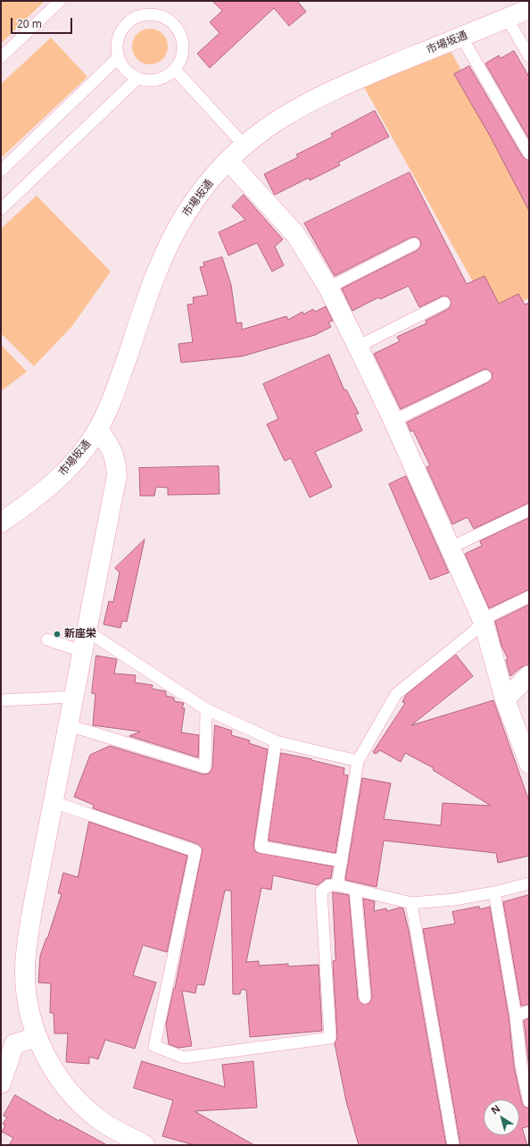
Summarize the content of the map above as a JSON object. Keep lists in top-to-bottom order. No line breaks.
{"streets":{"street":["市場坂通"]},"places":["新座栄"],"scale_bar":"20 m","north":"top left"}
